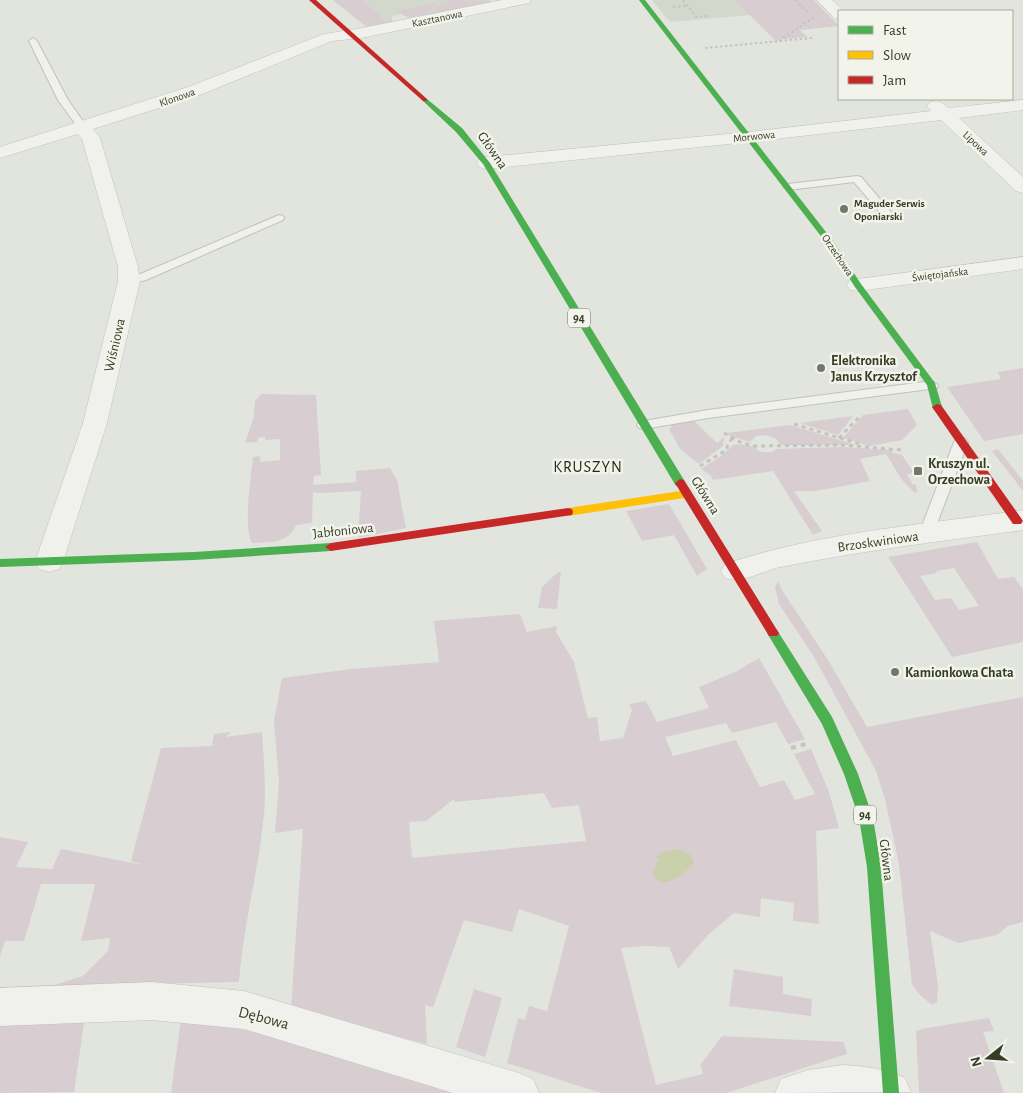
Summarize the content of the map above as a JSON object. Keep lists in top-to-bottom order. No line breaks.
{"streets":{"street":["Kasztanowa","Klonowa","Morwowa","Lipowa","Główna","Orzechowa","Świętojańska","94","Wiśniowa","Jabłoniowa","Brzoskwiniowa","Dębowa"]},"crossings":[["Kasztanowa","Klonowa"],["Kasztanowa","Główna"],["Klonowa","Główna"],["Klonowa","Wiśniowa"],["Morwowa","Lipowa"],["Morwowa","Główna"],["Morwowa","Orzechowa"],["Główna","Jabłoniowa"],["Główna","Brzoskwiniowa"],["Orzechowa","Świętojańska"],["Orzechowa","Brzoskwiniowa"],["Wiśniowa","Jabłoniowa"]],"districts":["KRUSZYN"],"places":{"other":["Maguder Serwis Oponiarski","Elektronika Janus Krzysztof","Kamionkowa Chata"],"transit":["Kruszyn ul. Orzechowa"]},"legend":["Fast","Slow","Jam"],"north":"left"}
